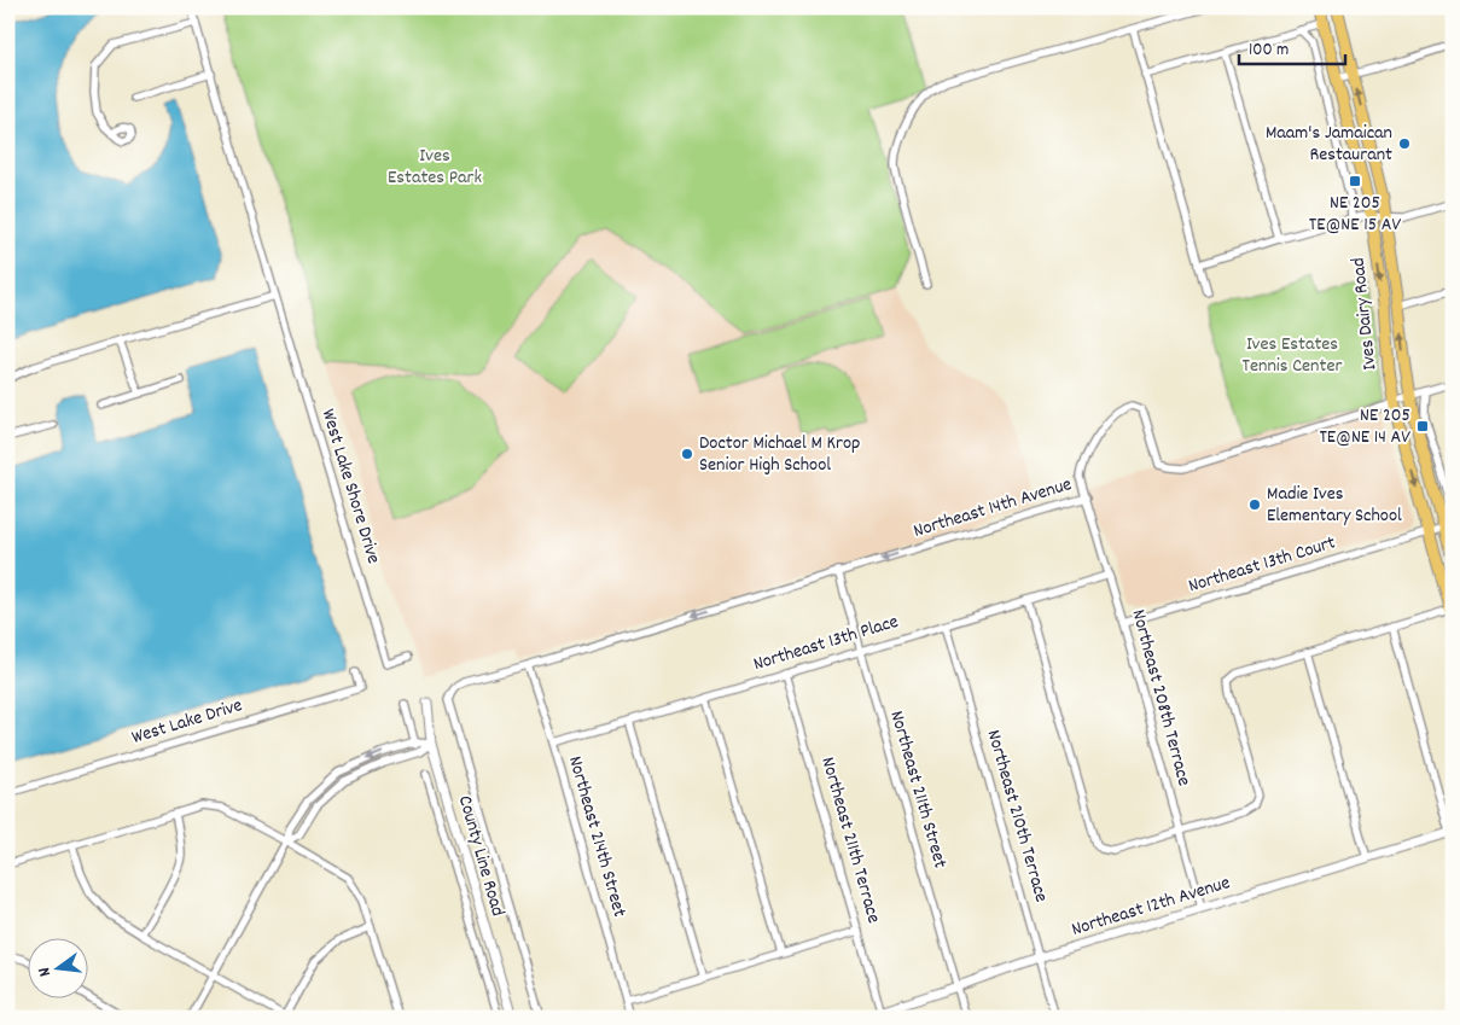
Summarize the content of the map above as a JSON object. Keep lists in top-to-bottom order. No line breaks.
{"streets":{"main road":["Ives Dairy Road"],"street":["West Lake Shore Drive","Northeast 14th Avenue","Northeast 13th Court","Northeast 13th Place","Northeast 208th Terrace","West Lake Drive","Northeast 211th Street","Northeast 210th Terrace","Northeast 214th Street","Northeast 211th Terrace","County Line Road","Northeast 12th Avenue"]},"crossings":[["Ives Dairy Road","Northeast 14th Avenue"],["Ives Dairy Road","Northeast 13th Court"],["Northeast 14th Avenue","Northeast 208th Terrace"],["Northeast 14th Avenue","Northeast 211th Street"],["Northeast 14th Avenue","Northeast 214th Street"],["Northeast 13th Court","Northeast 208th Terrace"],["Northeast 13th Place","Northeast 208th Terrace"],["Northeast 13th Place","Northeast 211th Street"],["Northeast 13th Place","Northeast 210th Terrace"],["Northeast 13th Place","Northeast 214th Street"],["Northeast 13th Place","Northeast 211th Terrace"],["Northeast 208th Terrace","Northeast 12th Avenue"],["Northeast 211th Street","Northeast 12th Avenue"],["Northeast 210th Terrace","Northeast 12th Avenue"],["Northeast 211th Terrace","Northeast 12th Avenue"]],"one_way":["Northeast 14th Avenue"],"parks":["Ives Estates Park","Ives Estates Tennis Center"],"places":{"other":["Maam's Jamaican Restaurant","Doctor Michael M Krop Senior High School","Madie Ives Elementary School"],"transit":["NE 205 TE@NE 15 AV","NE 205 TE@NE 14 AV"]},"scale_bar":"100 m","north":"left"}
